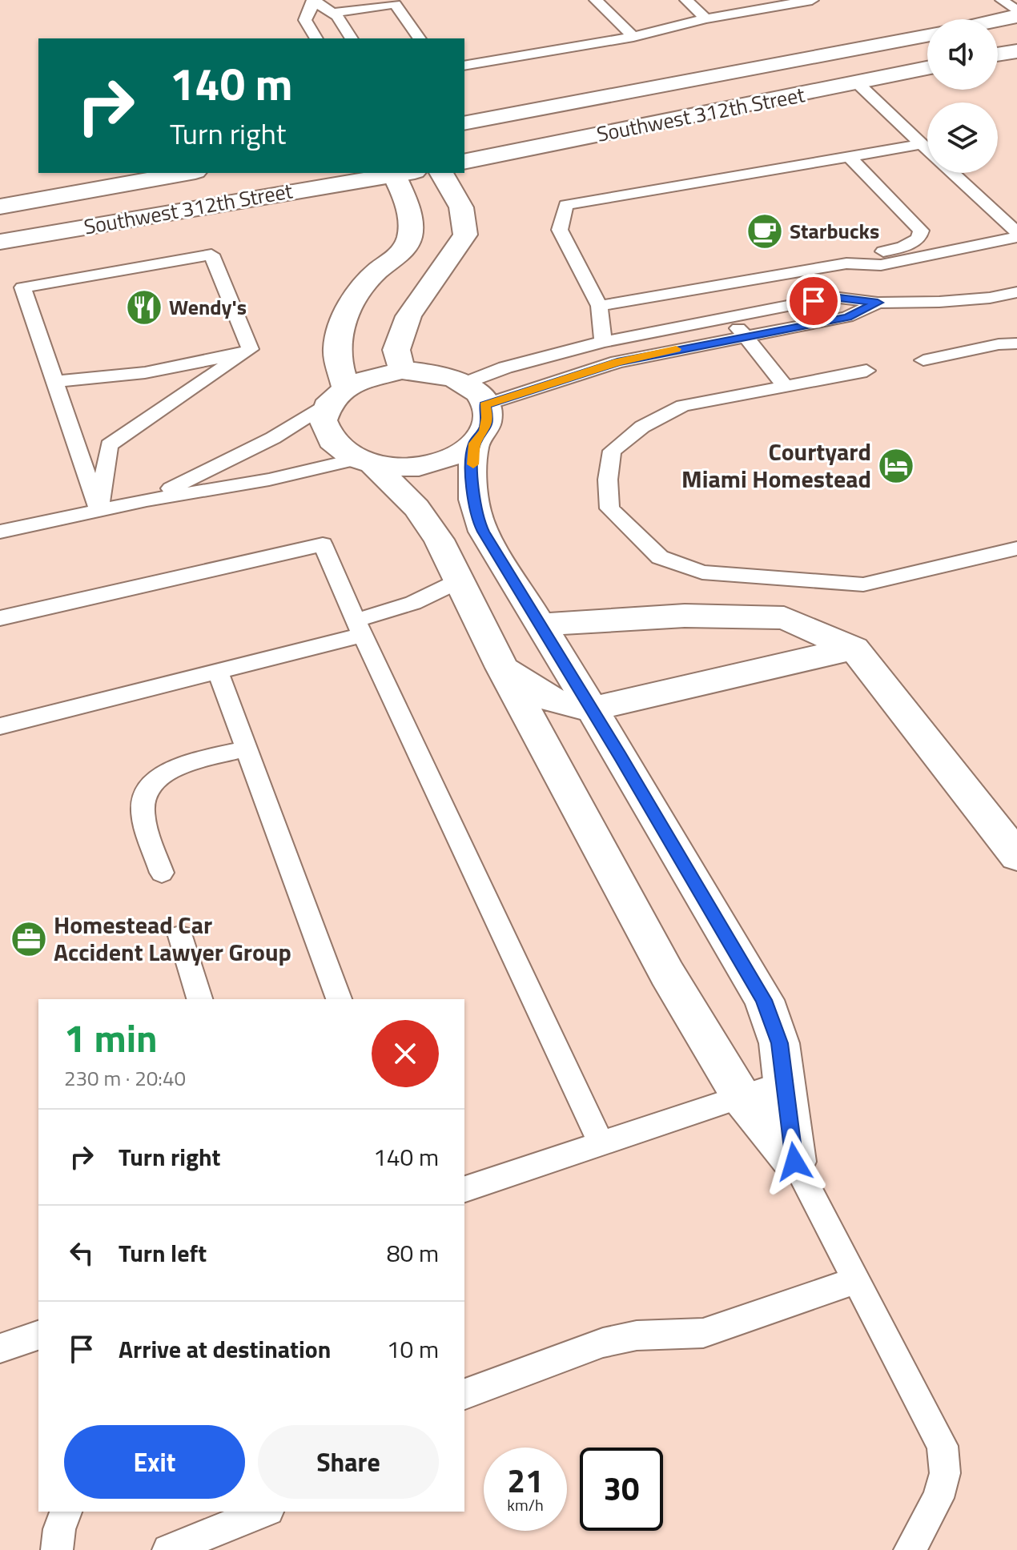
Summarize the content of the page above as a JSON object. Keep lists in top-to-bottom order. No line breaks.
{"streets":{"street":["Southwest 312th Street"]},"places":{"cafe":["Starbucks"],"restaurant":["Wendy's"],"hotel":["Courtyard Miami Homestead"],"office":["Homestead Car Accident Lawyer Group"]},"page":{"turn":["140 m","Turn right"],"heading":["1 min","230 m · 20:40"],"list":[{"name":"Turn right","value":"140 m"},{"name":"Turn left","value":"80 m"},{"name":"Arrive at destination","value":"10 m"}],"buttons":["Exit","Share"],"speed":"21 km/h","limit":"30"}}
